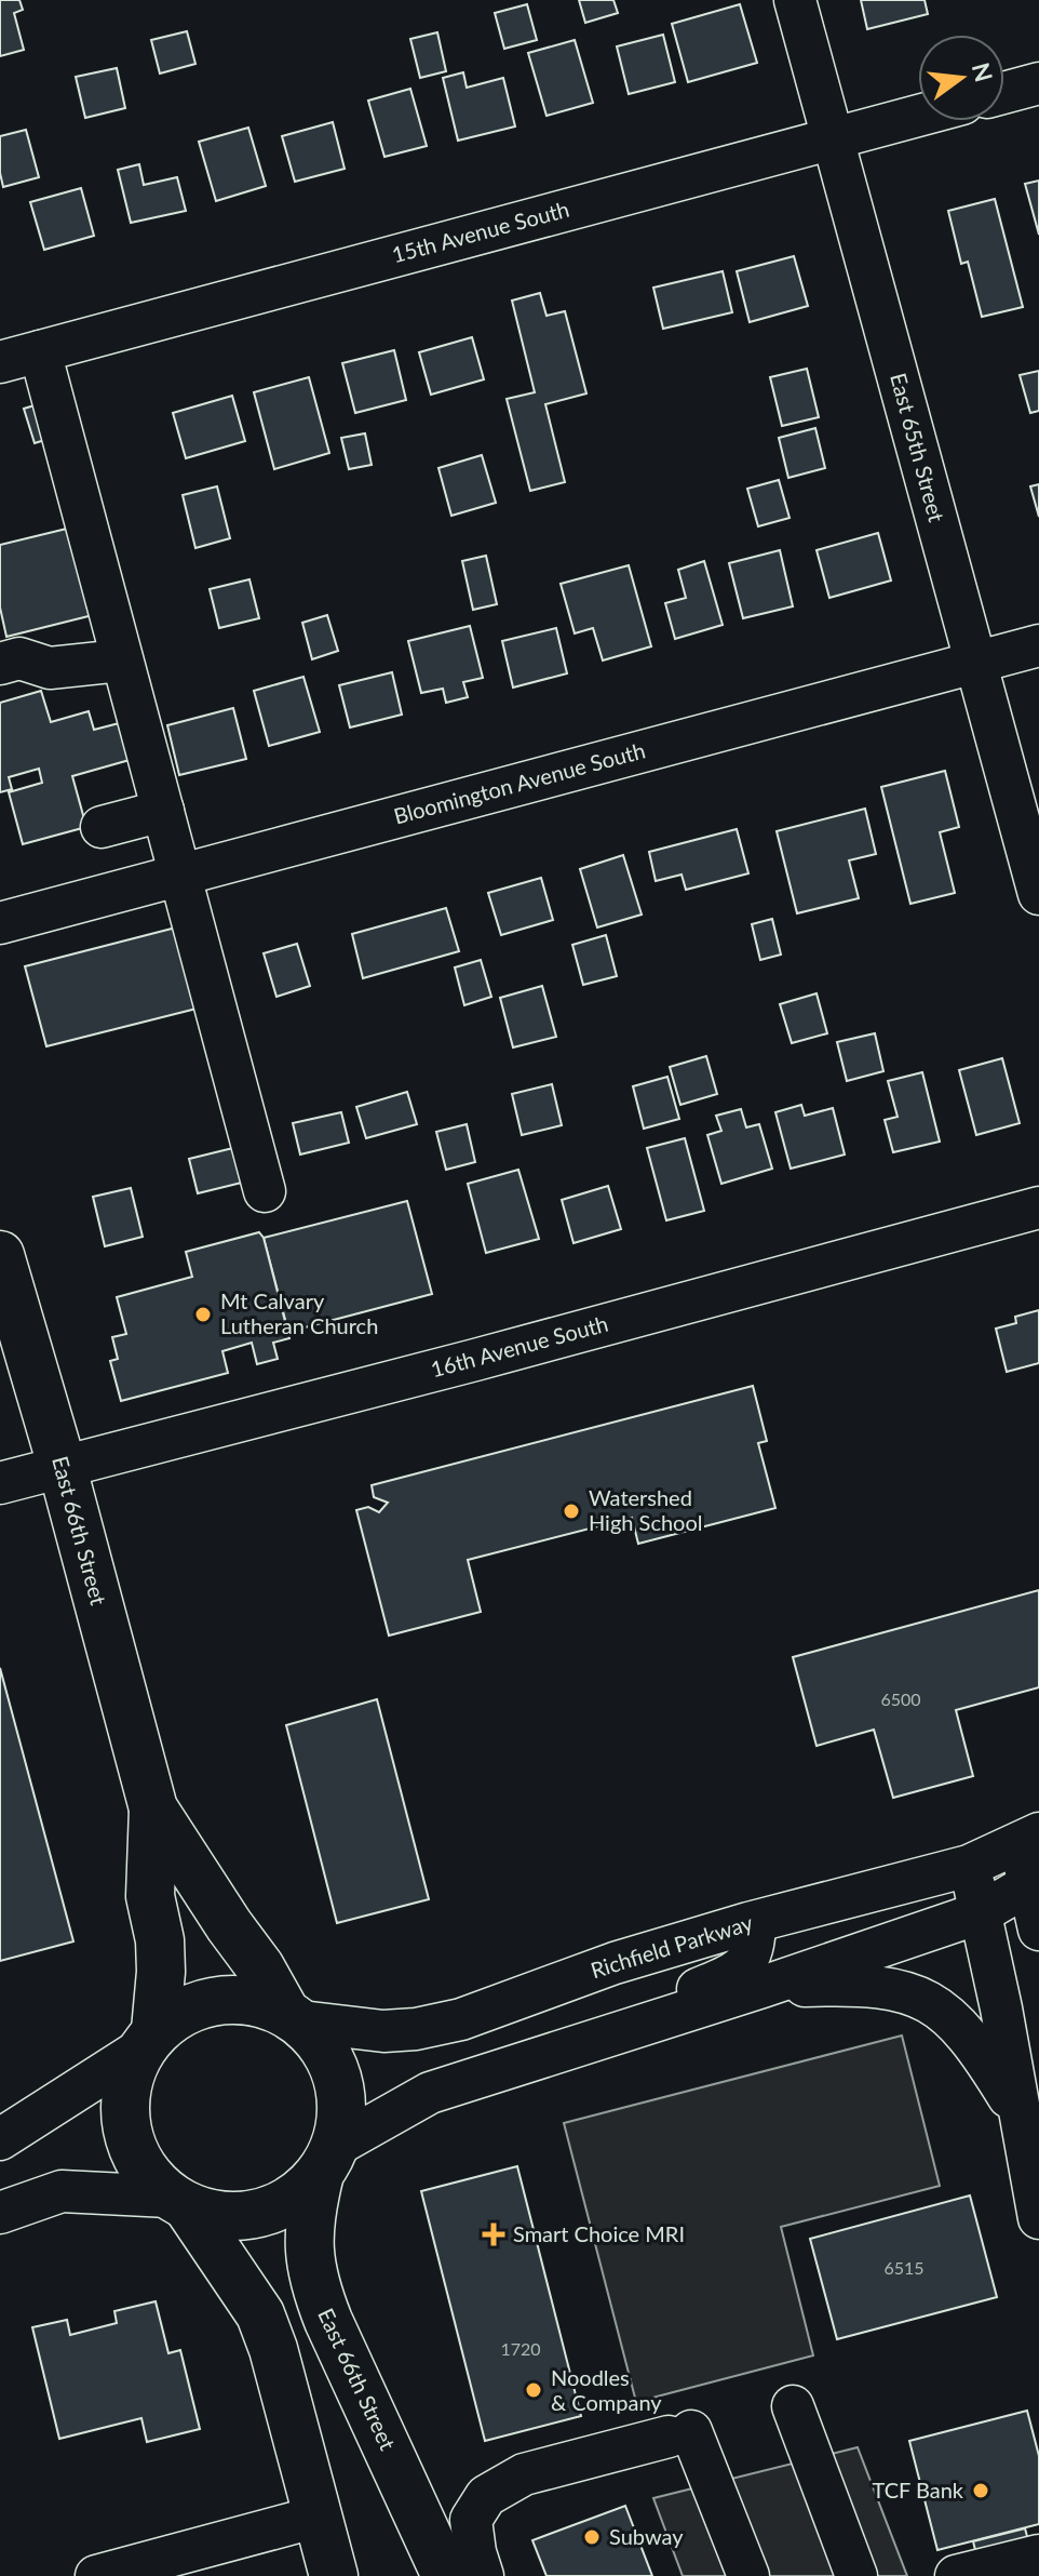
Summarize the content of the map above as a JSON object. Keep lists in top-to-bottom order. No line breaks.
{"streets":{"main road":["East 66th Street"],"street":["15th Avenue South","East 65th Street","Bloomington Avenue South","16th Avenue South","Richfield Parkway"]},"crossings":[["15th Avenue South","East 65th Street"],["East 65th Street","Bloomington Avenue South"],["16th Avenue South","East 66th Street"],["East 66th Street","Richfield Parkway"]],"places":{"other":["Mt Calvary Lutheran Church","Watershed High School","Noodles & Company","TCF Bank","Subway"],"health":["Smart Choice MRI"]},"house_numbers":["6500","6515","1720"],"north":"right"}
